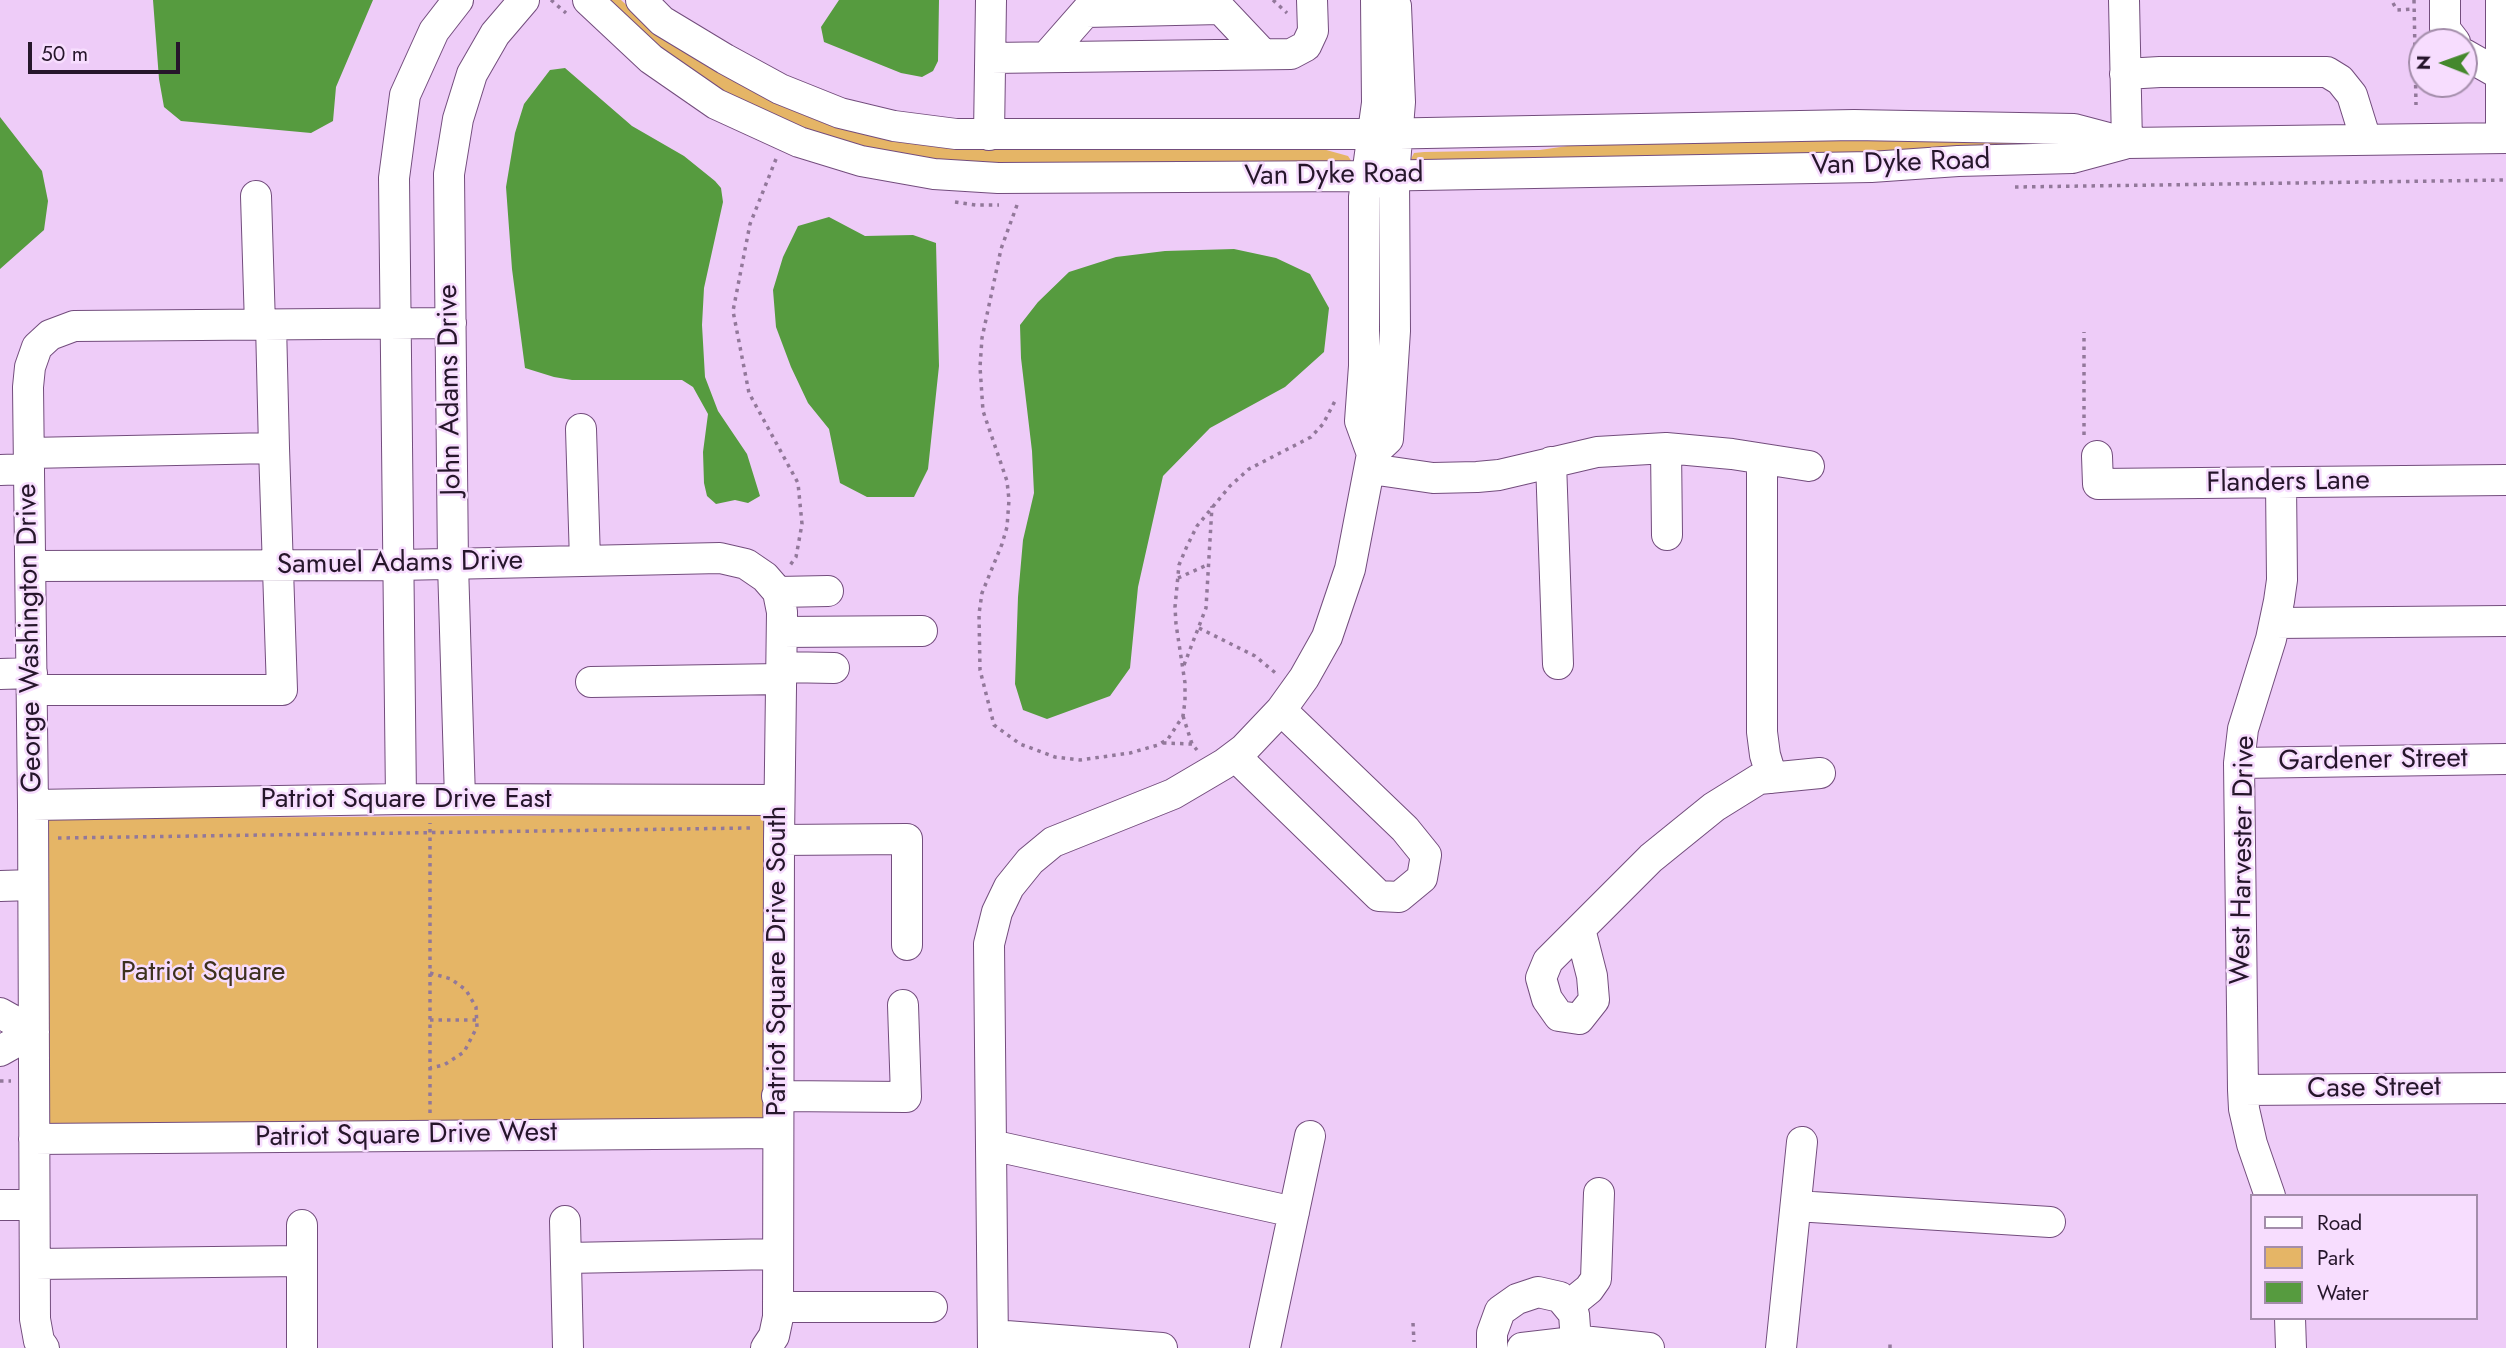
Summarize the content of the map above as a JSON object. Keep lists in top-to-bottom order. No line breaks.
{"streets":{"street":["Van Dyke Road","John Adams Drive","Flanders Lane","Samuel Adams Drive","George Washington Drive","Gardener Street","Patriot Square Drive East","West Harvester Drive","Patriot Square Drive South","Case Street","Patriot Square Drive West"]},"crossings":[["John Adams Drive","Samuel Adams Drive"],["John Adams Drive","George Washington Drive"],["John Adams Drive","Patriot Square Drive East"],["Flanders Lane","West Harvester Drive"],["Samuel Adams Drive","George Washington Drive"],["Samuel Adams Drive","Patriot Square Drive South"],["George Washington Drive","Patriot Square Drive East"],["George Washington Drive","Patriot Square Drive West"],["Gardener Street","West Harvester Drive"],["Patriot Square Drive East","Patriot Square Drive South"],["West Harvester Drive","Case Street"],["Patriot Square Drive South","Patriot Square Drive West"]],"parks":["Patriot Square"],"legend":["Road","Park","Water"],"scale_bar":"50 m","north":"left"}
